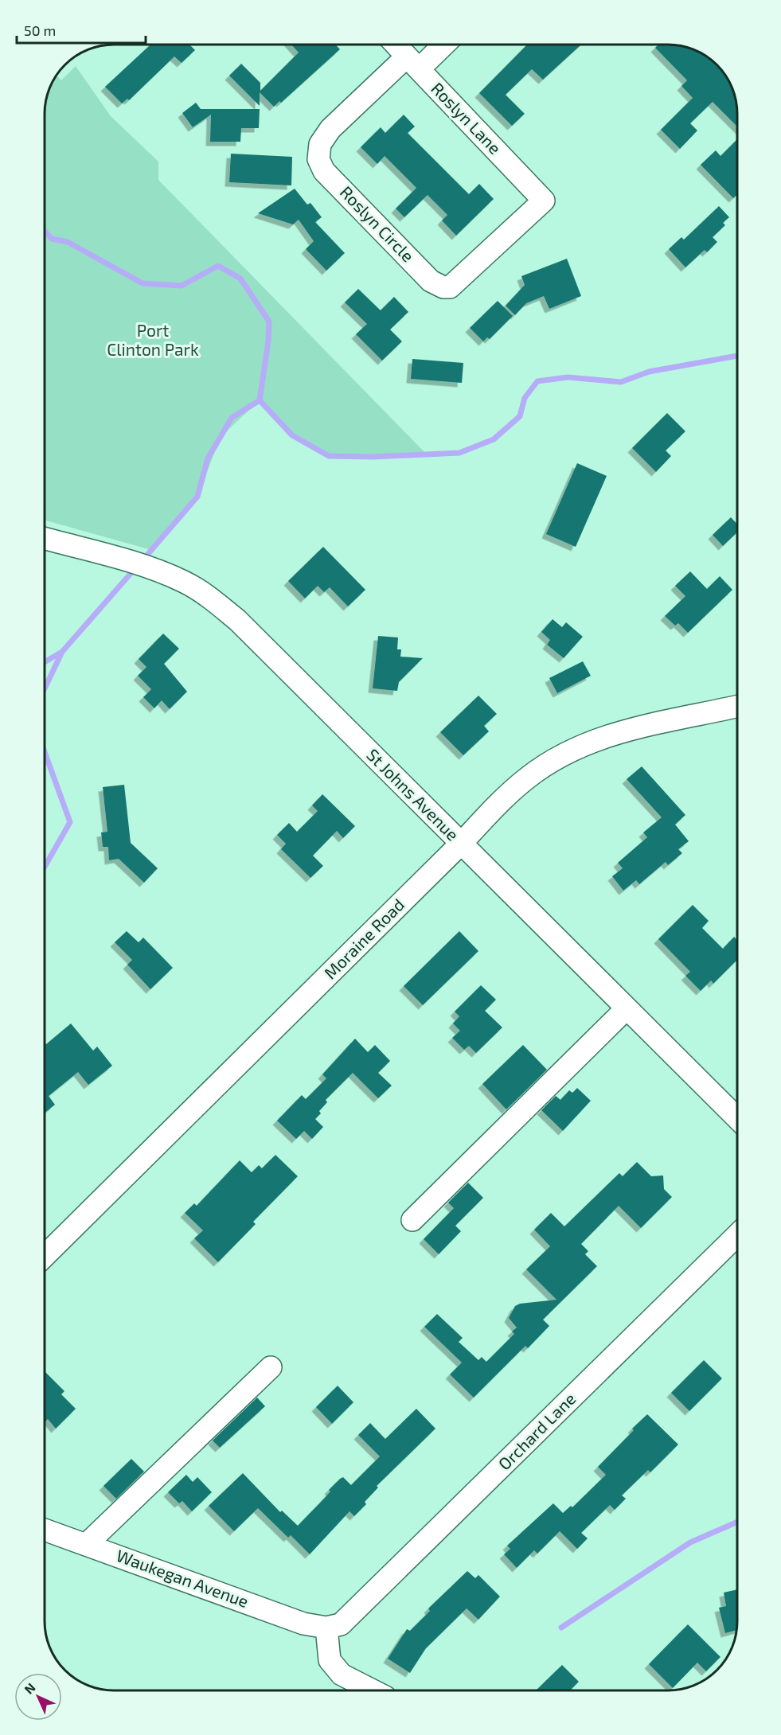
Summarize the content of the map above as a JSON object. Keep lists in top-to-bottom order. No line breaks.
{"streets":{"street":["Roslyn Lane","Roslyn Circle","St Johns Avenue","Moraine Road","Orchard Lane","Waukegan Avenue"]},"crossings":[["Roslyn Lane","Roslyn Circle"],["St Johns Avenue","Moraine Road"],["Orchard Lane","Waukegan Avenue"]],"parks":["Port Clinton Park"],"scale_bar":"50 m","north":"top left"}
